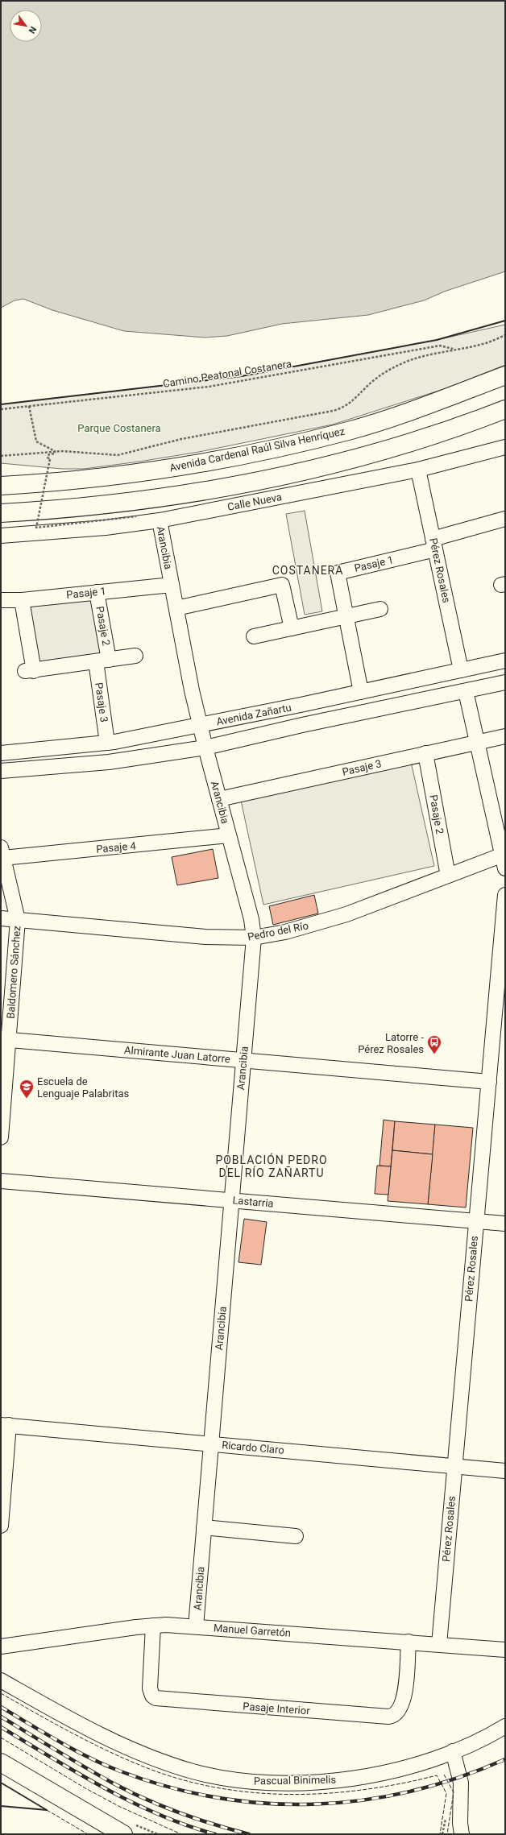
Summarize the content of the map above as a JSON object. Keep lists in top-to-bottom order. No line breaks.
{"streets":{"main road":["Avenida Cardenal Raúl Silva Henríquez"],"street":["Calle Nueva","Arancibia","Pasaje 1","Pérez Rosales","Pasaje 2","Pasaje 3","Avenida Zañartu","Pasaje 4","Pedro del Río","Baldomero Sánchez","Almirante Juan Latorre","Lastarria","Ricardo Claro","Manuel Garretón","Pasaje Interior","Pascual Binimelis"],"path":["Camino Peatonal Costanera"]},"crossings":[["Calle Nueva","Arancibia"],["Calle Nueva","Pérez Rosales"],["Arancibia","Pasaje 1"],["Arancibia","Pasaje 3"],["Arancibia","Avenida Zañartu"],["Arancibia","Pasaje 4"],["Arancibia","Pedro del Río"],["Arancibia","Almirante Juan Latorre"],["Arancibia","Lastarria"],["Arancibia","Ricardo Claro"],["Arancibia","Manuel Garretón"],["Pasaje 1","Pérez Rosales"],["Pasaje 1","Pasaje 2"],["Pérez Rosales","Avenida Zañartu"],["Pérez Rosales","Almirante Juan Latorre"],["Pérez Rosales","Lastarria"],["Pérez Rosales","Ricardo Claro"],["Pérez Rosales","Manuel Garretón"],["Pasaje 2","Pasaje 3"],["Pasaje 2","Pedro del Río"],["Pasaje 3","Avenida Zañartu"],["Pasaje 4","Baldomero Sánchez"],["Pedro del Río","Baldomero Sánchez"],["Baldomero Sánchez","Almirante Juan Latorre"],["Manuel Garretón","Pasaje Interior"]],"districts":["COSTANERA","POBLACIÓN PEDRO DEL RÍO ZAÑARTU"],"parks":["Parque Costanera"],"places":{"bus stop":["Latorre - Pérez Rosales"],"school or university":["Escuela de Lenguaje Palabritas"]},"north":"bottom right"}
